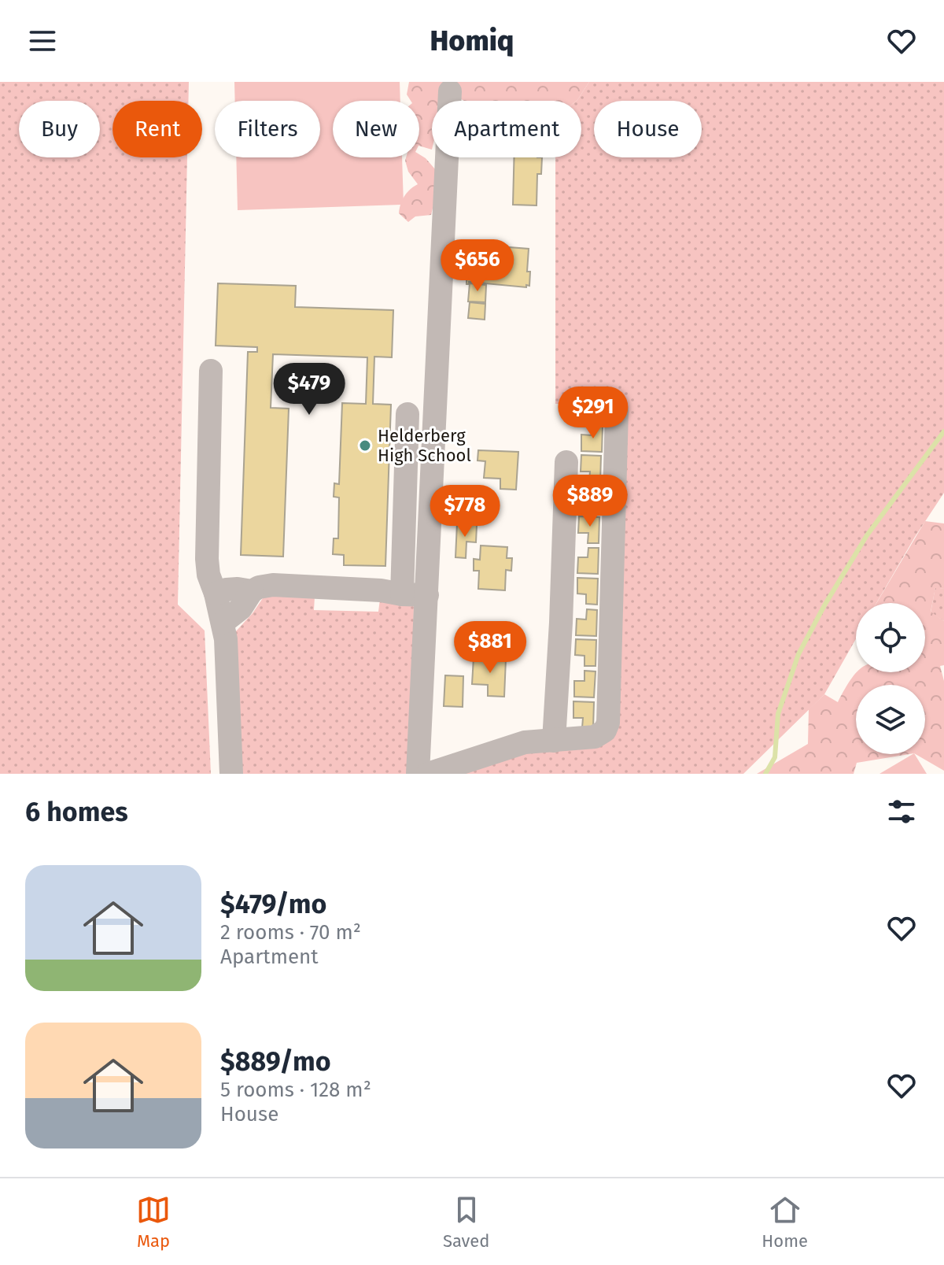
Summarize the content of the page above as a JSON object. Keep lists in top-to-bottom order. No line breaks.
{"places":["Helderberg High School"],"page":{"header":"Homiq","chip":["Buy","Rent","Filters","New","Apartment","House"],"price":["$656","$479","$291","$889","$778","$881"],"heading":"6 homes","list":[{"name":"$479/mo","note":"2 rooms · 70 m² · Apartment"},{"name":"$889/mo","note":"5 rooms · 128 m² · House"}],"tabs":["Map","Saved","Home"]}}
